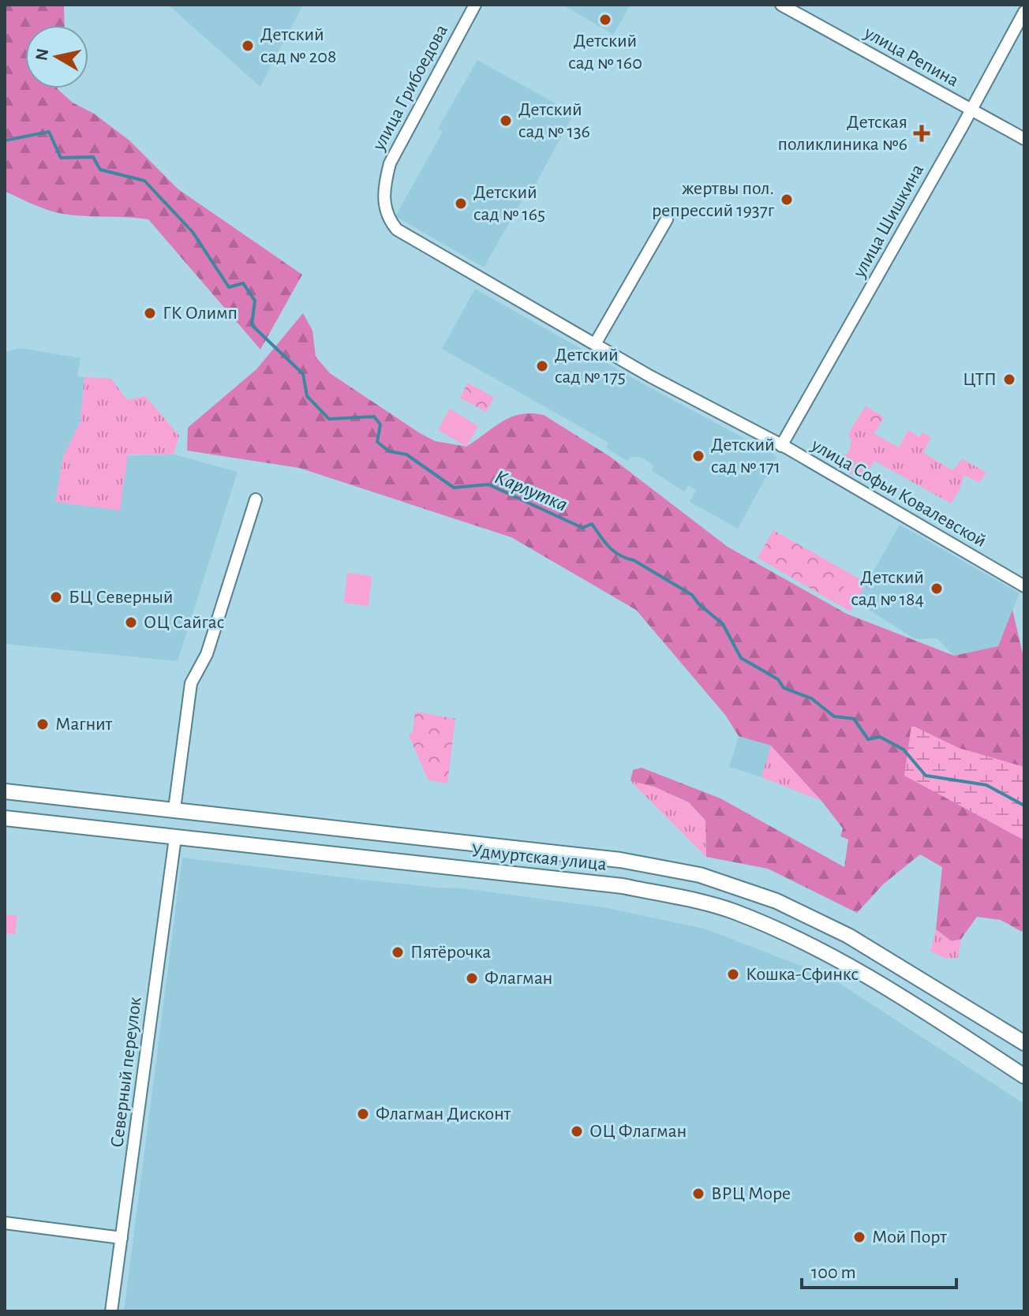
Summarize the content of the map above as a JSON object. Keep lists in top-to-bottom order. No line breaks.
{"streets":{"main road":["Удмуртская улица"],"street":["улица Репина","улица Грибоедова","улица Шишкина","улица Софьи Ковалевской","Северный переулок"]},"crossings":[["улица Репина","улица Шишкина"],["улица Грибоедова","улица Софьи Ковалевской"],["улица Шишкина","улица Софьи Ковалевской"],["Удмуртская улица","Северный переулок"]],"water":["Карлутка"],"places":{"other":["Детский сад № 160","Детский сад № 208","Детский сад № 136","жертвы пол. репрессий 1937г","Детский сад № 165","ГК Олимп","Детский сад № 175","ЦТП","Детский сад № 171","Детский сад № 184","БЦ Северный","ОЦ Сайгас","Магнит","Пятёрочка","Кошка-Сфинкс","Флагман","Флагман Дисконт","ОЦ Флагман","ВРЦ Море","Мой Порт"],"health":["Детская поликлиника №6"]},"scale_bar":"100 m","north":"left"}
